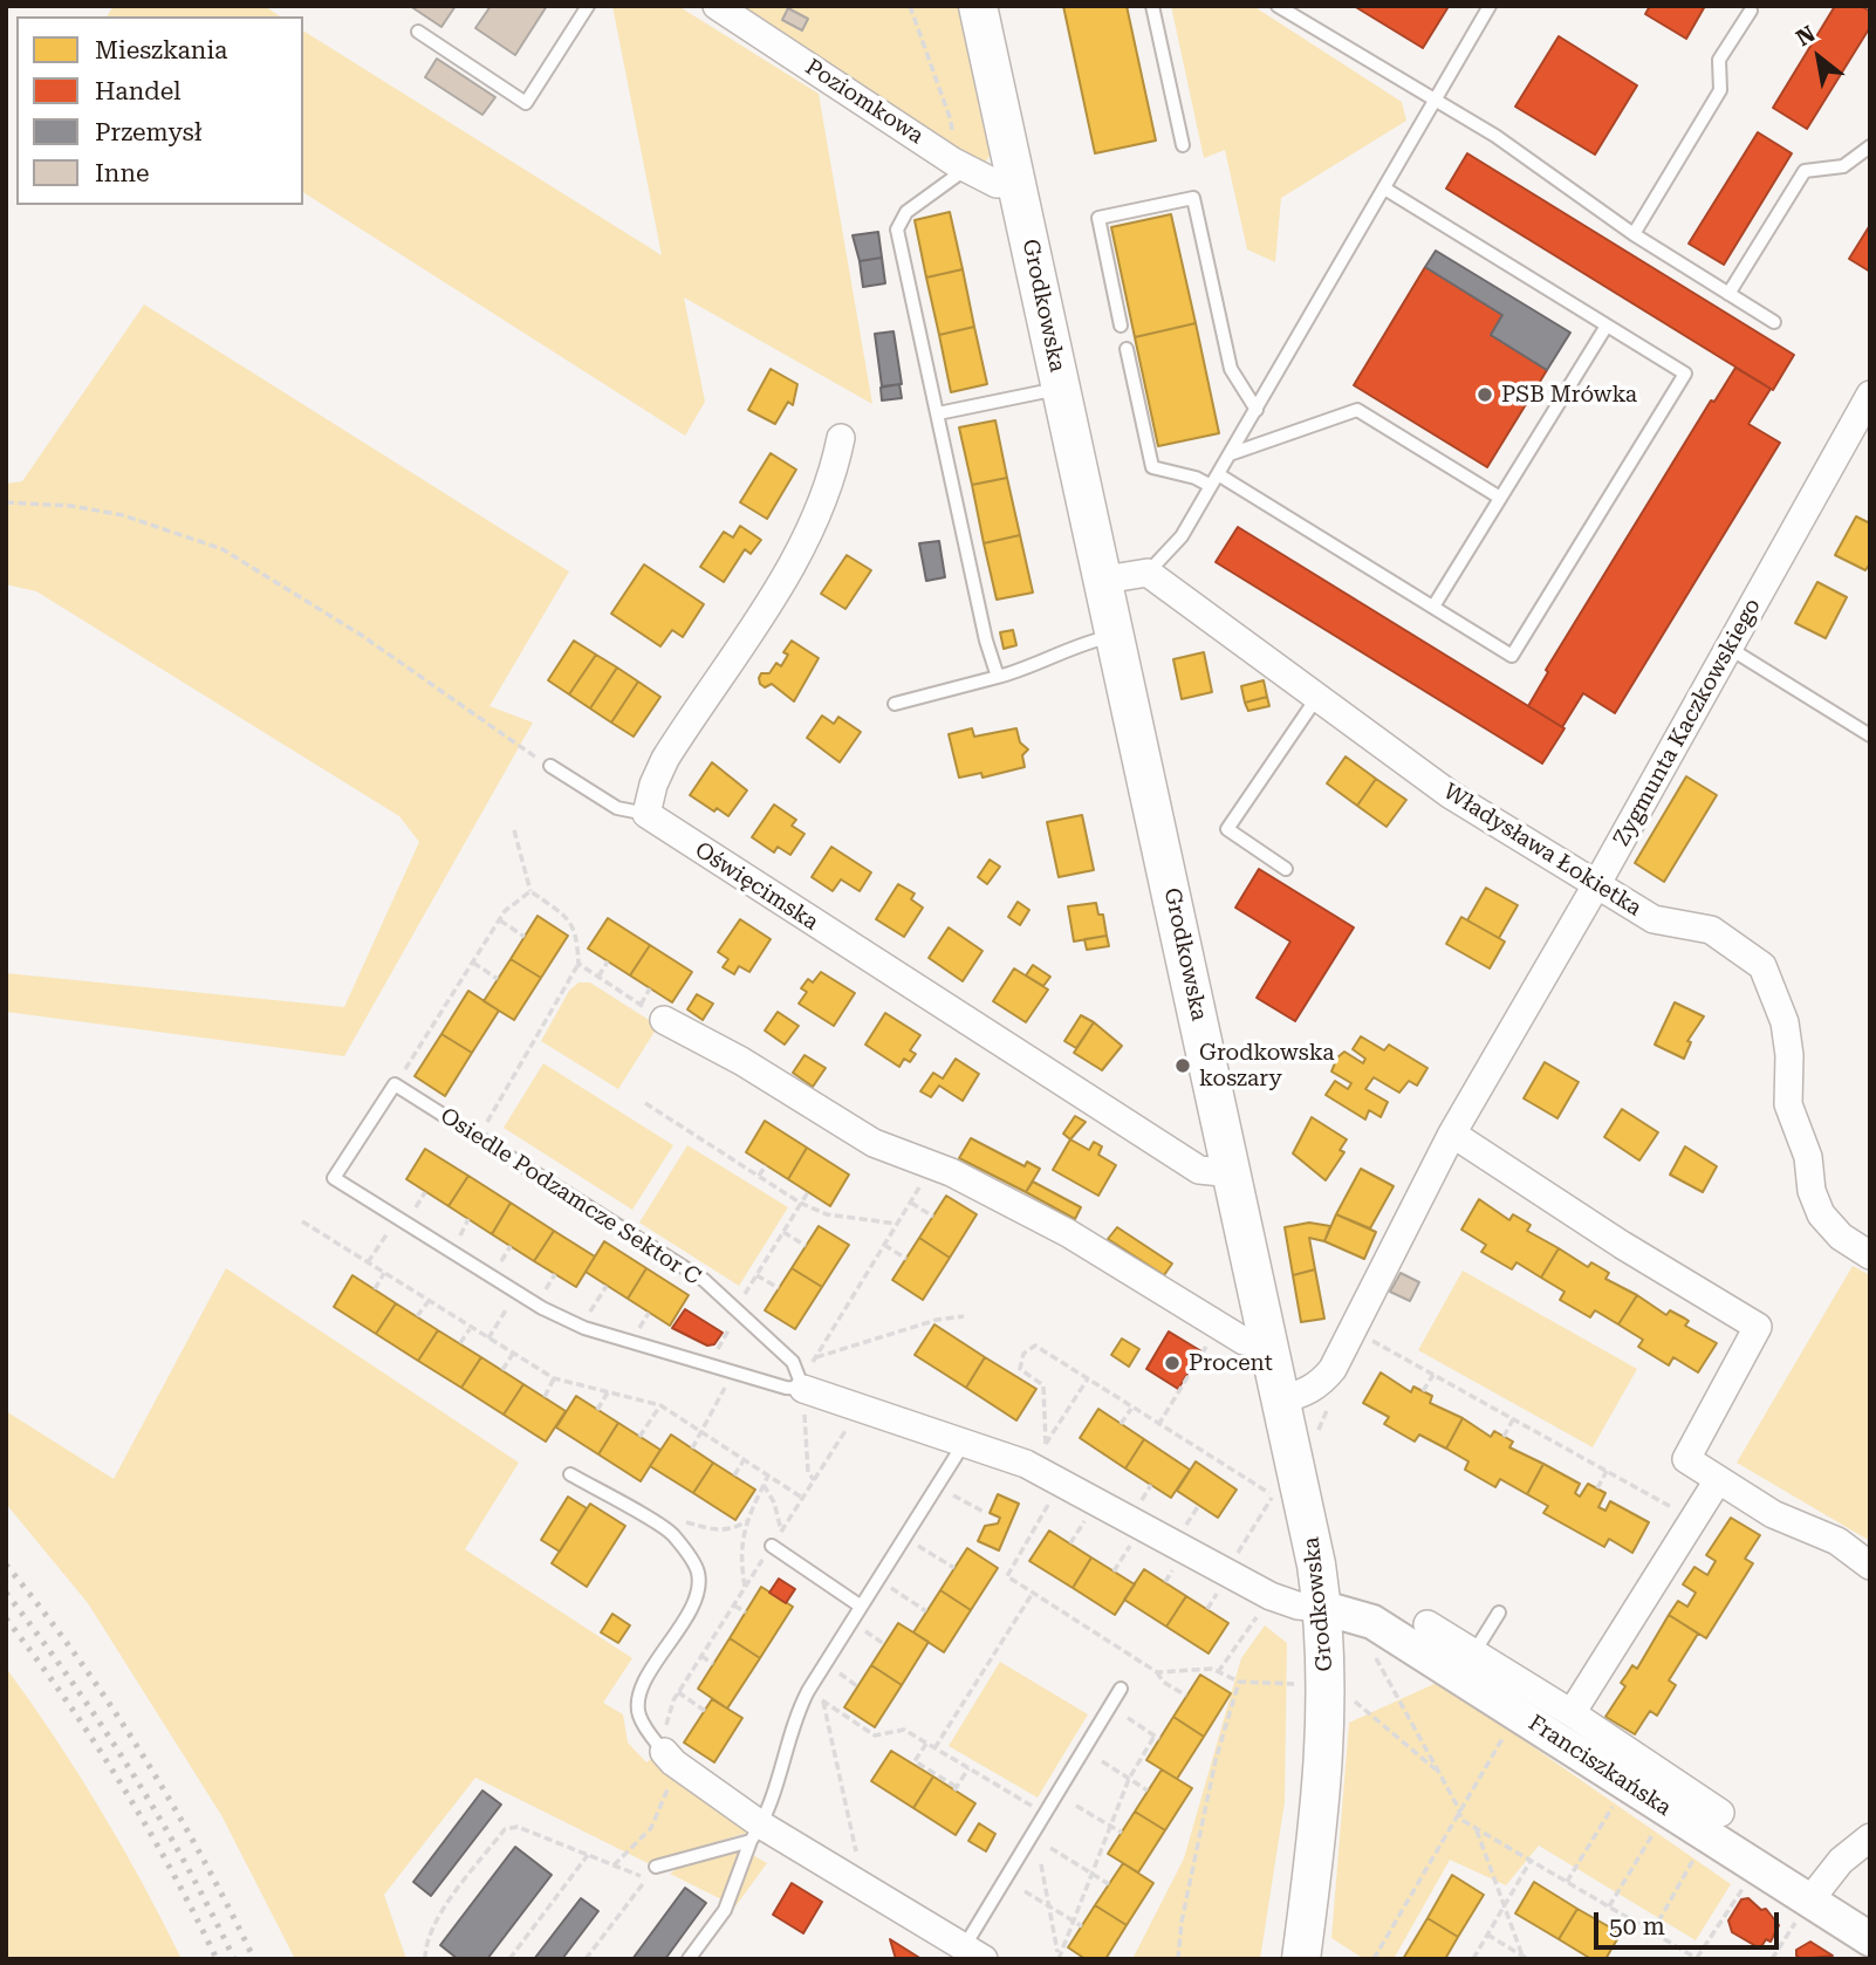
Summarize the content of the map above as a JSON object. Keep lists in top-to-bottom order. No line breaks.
{"streets":{"main road":["Grodkowska"],"street":["Poziomkowa","Zygmunta Kaczkowskiego","Władysława Łokietka","Oświęcimska","Franciszkańska"],"lane":["Osiedle Podzamcze Sektor C"]},"crossings":[["Poziomkowa","Grodkowska"],["Grodkowska","Zygmunta Kaczkowskiego"],["Grodkowska","Oświęcimska"],["Grodkowska","Franciszkańska"],["Zygmunta Kaczkowskiego","Władysława Łokietka"]],"places":["PSB Mrówka","Grodkowska koszary","Procent"],"legend":["Mieszkania","Handel","Przemysł","Inne"],"scale_bar":"50 m","north":"top left"}
